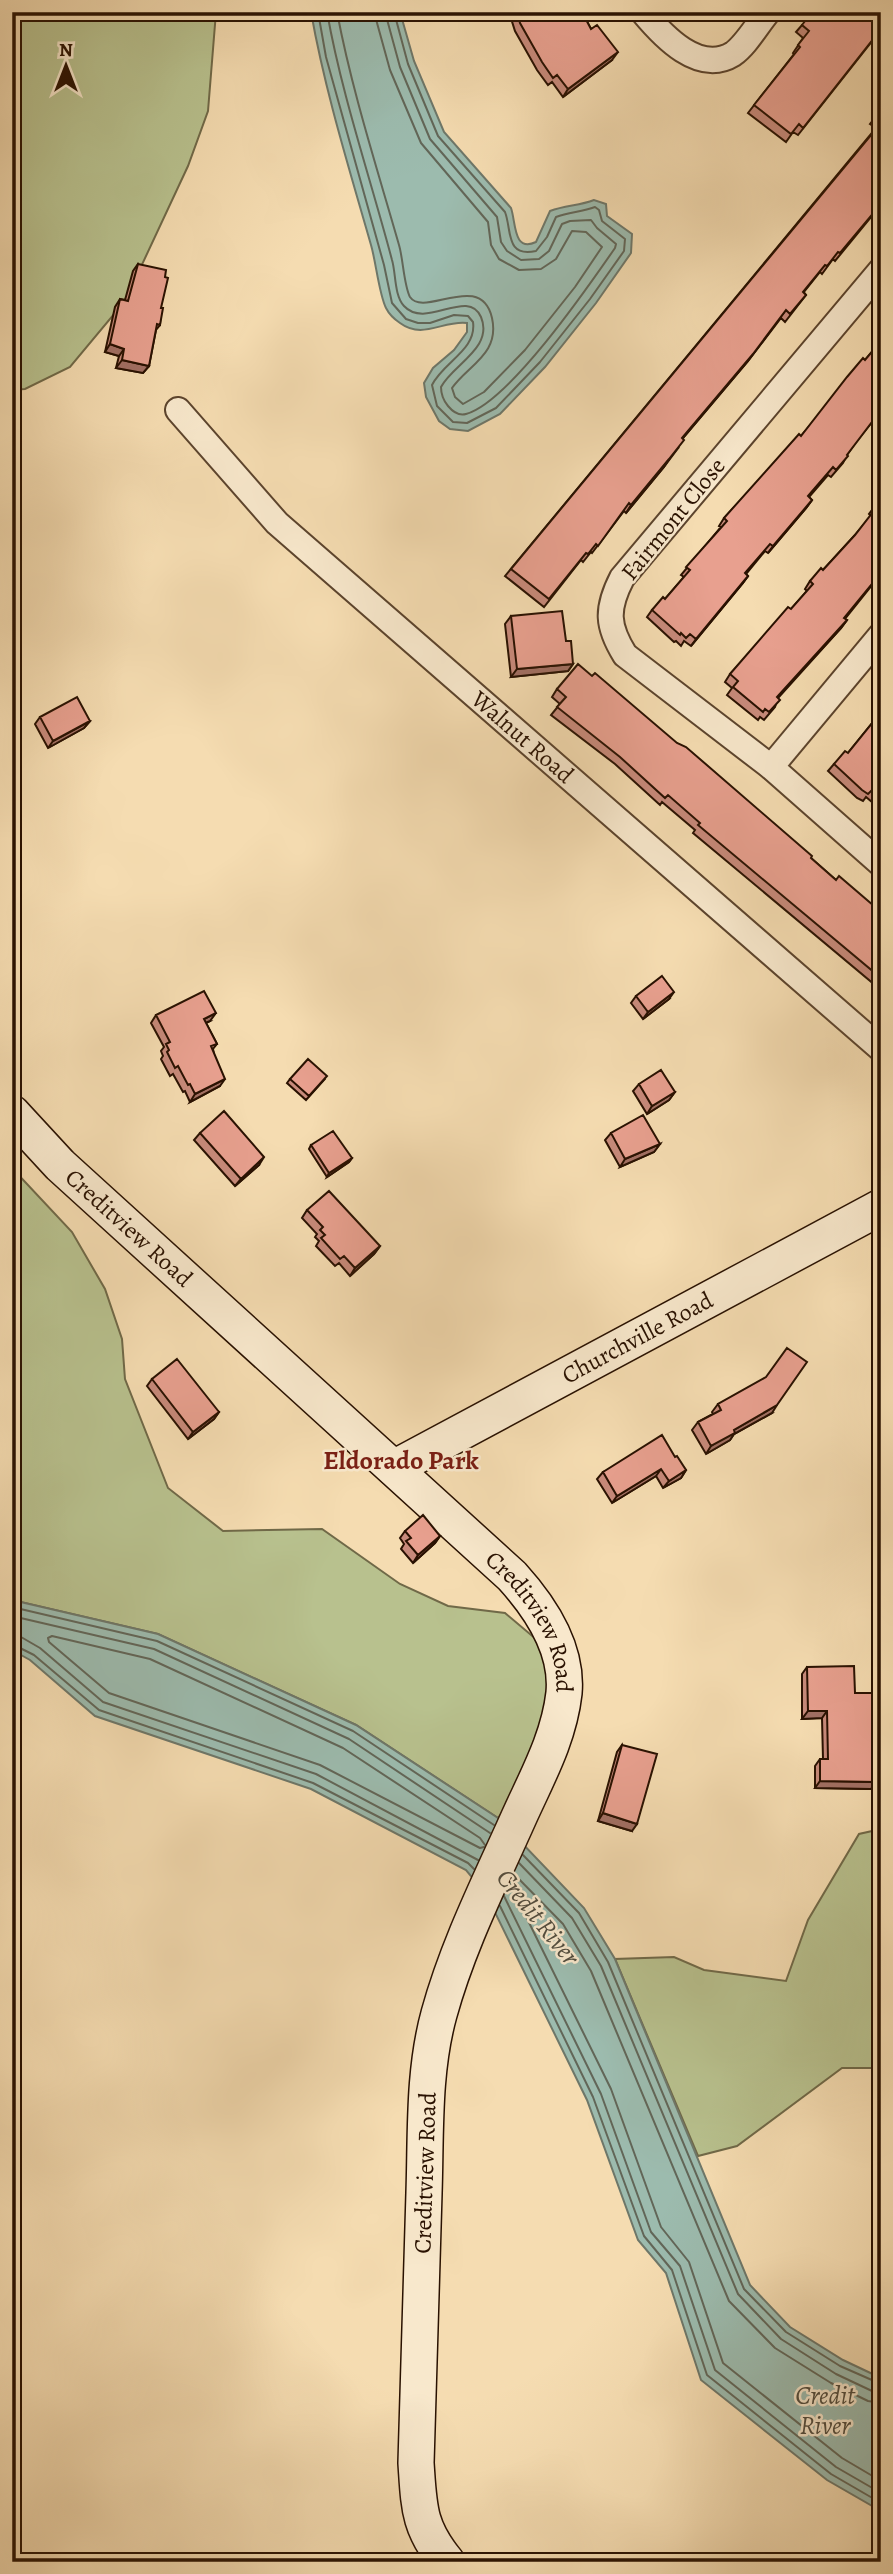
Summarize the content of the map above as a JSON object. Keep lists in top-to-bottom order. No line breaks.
{"streets":{"street":["Fairmont Close","Walnut Road","Creditview Road","Churchville Road"]},"crossings":[["Creditview Road","Churchville Road"]],"districts":["Eldorado Park"],"water":["Credit River"],"north":"top"}
